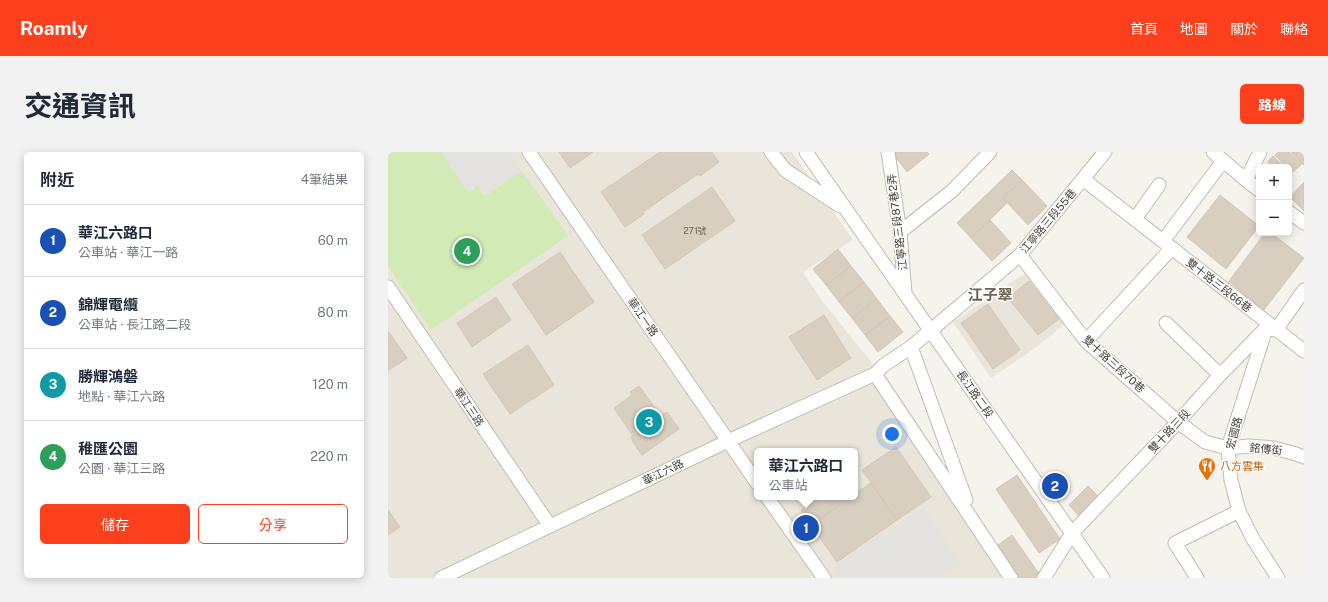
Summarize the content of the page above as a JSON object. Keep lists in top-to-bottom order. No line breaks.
{"streets":{"street":["江寧路三段55巷","江寧路三段87巷2弄","雙十路三段66巷","華江一路","雙十路三段70巷","長江路二段","華江三路","雙十路三段","宏國路","銘傳街","華江六路"]},"crossings":[["江寧路三段55巷","雙十路三段66巷"],["江寧路三段55巷","雙十路三段70巷"],["江寧路三段55巷","長江路二段"],["江寧路三段55巷","華江六路"],["江寧路三段87巷2弄","長江路二段"],["雙十路三段66巷","雙十路三段"],["雙十路三段66巷","宏國路"],["華江一路","華江六路"],["雙十路三段70巷","雙十路三段"],["雙十路三段70巷","宏國路"],["雙十路三段70巷","銘傳街"],["長江路二段","雙十路三段"],["華江三路","華江六路"],["雙十路三段","宏國路"],["宏國路","銘傳街"]],"districts":["江子翠"],"places":{"restaurant":["八方雲集"]},"house_numbers":["271號"],"page":{"header":"Roamly","nav":["首頁","地圖","關於","聯絡"],"title":"交通資訊","buttons":["路線",["儲存","分享"]],"heading":["附近","4筆結果"],"map_buttons":["+","−"],"list":[{"mark":"1","name":"華江六路口","note":"公車站 · 華江一路","value":"60 m"},{"mark":"2","name":"錦輝電纜","note":"公車站 · 長江路二段","value":"80 m"},{"mark":"3","name":"勝輝鴻磐","note":"地點 · 華江六路","value":"120 m"},{"mark":"4","name":"稚匯公園","note":"公園 · 華江三路","value":"220 m"}],"pins":["4","3","2","1"],"popup":["華江六路口","公車站"]}}
